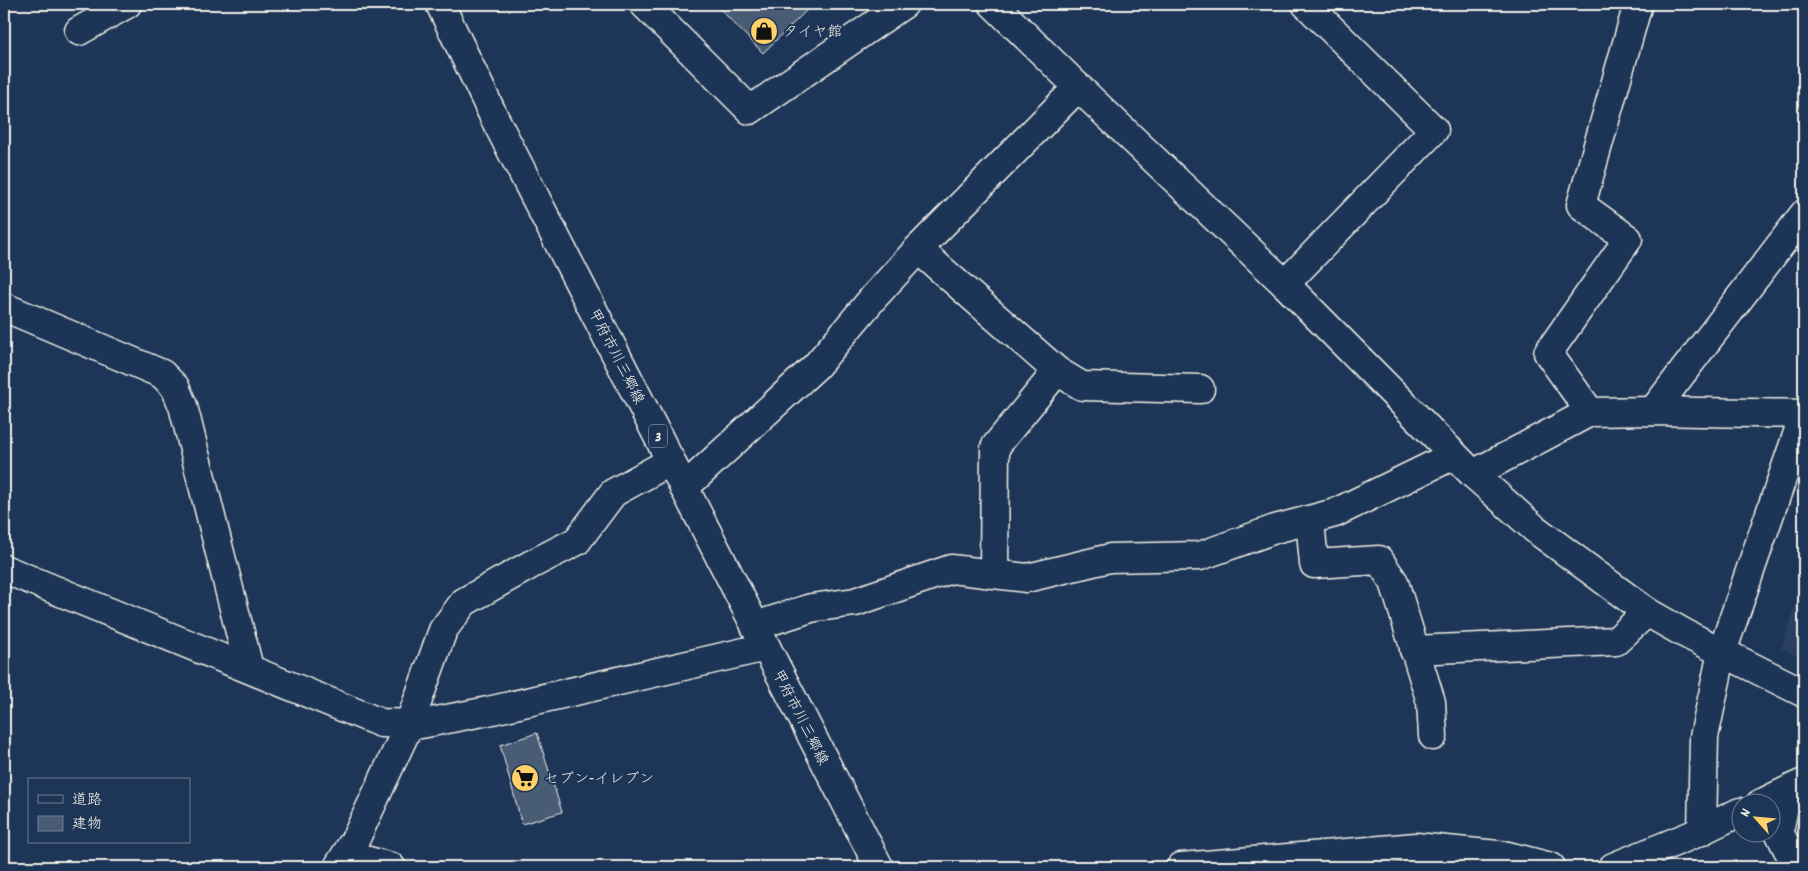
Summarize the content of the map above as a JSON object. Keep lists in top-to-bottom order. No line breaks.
{"streets":{"street":["甲府市川三郷線","3"]},"places":{"shop":["タイヤ館"],"supermarket":["セブン-イレブン"]},"legend":["道路","建物"],"north":"top left"}
